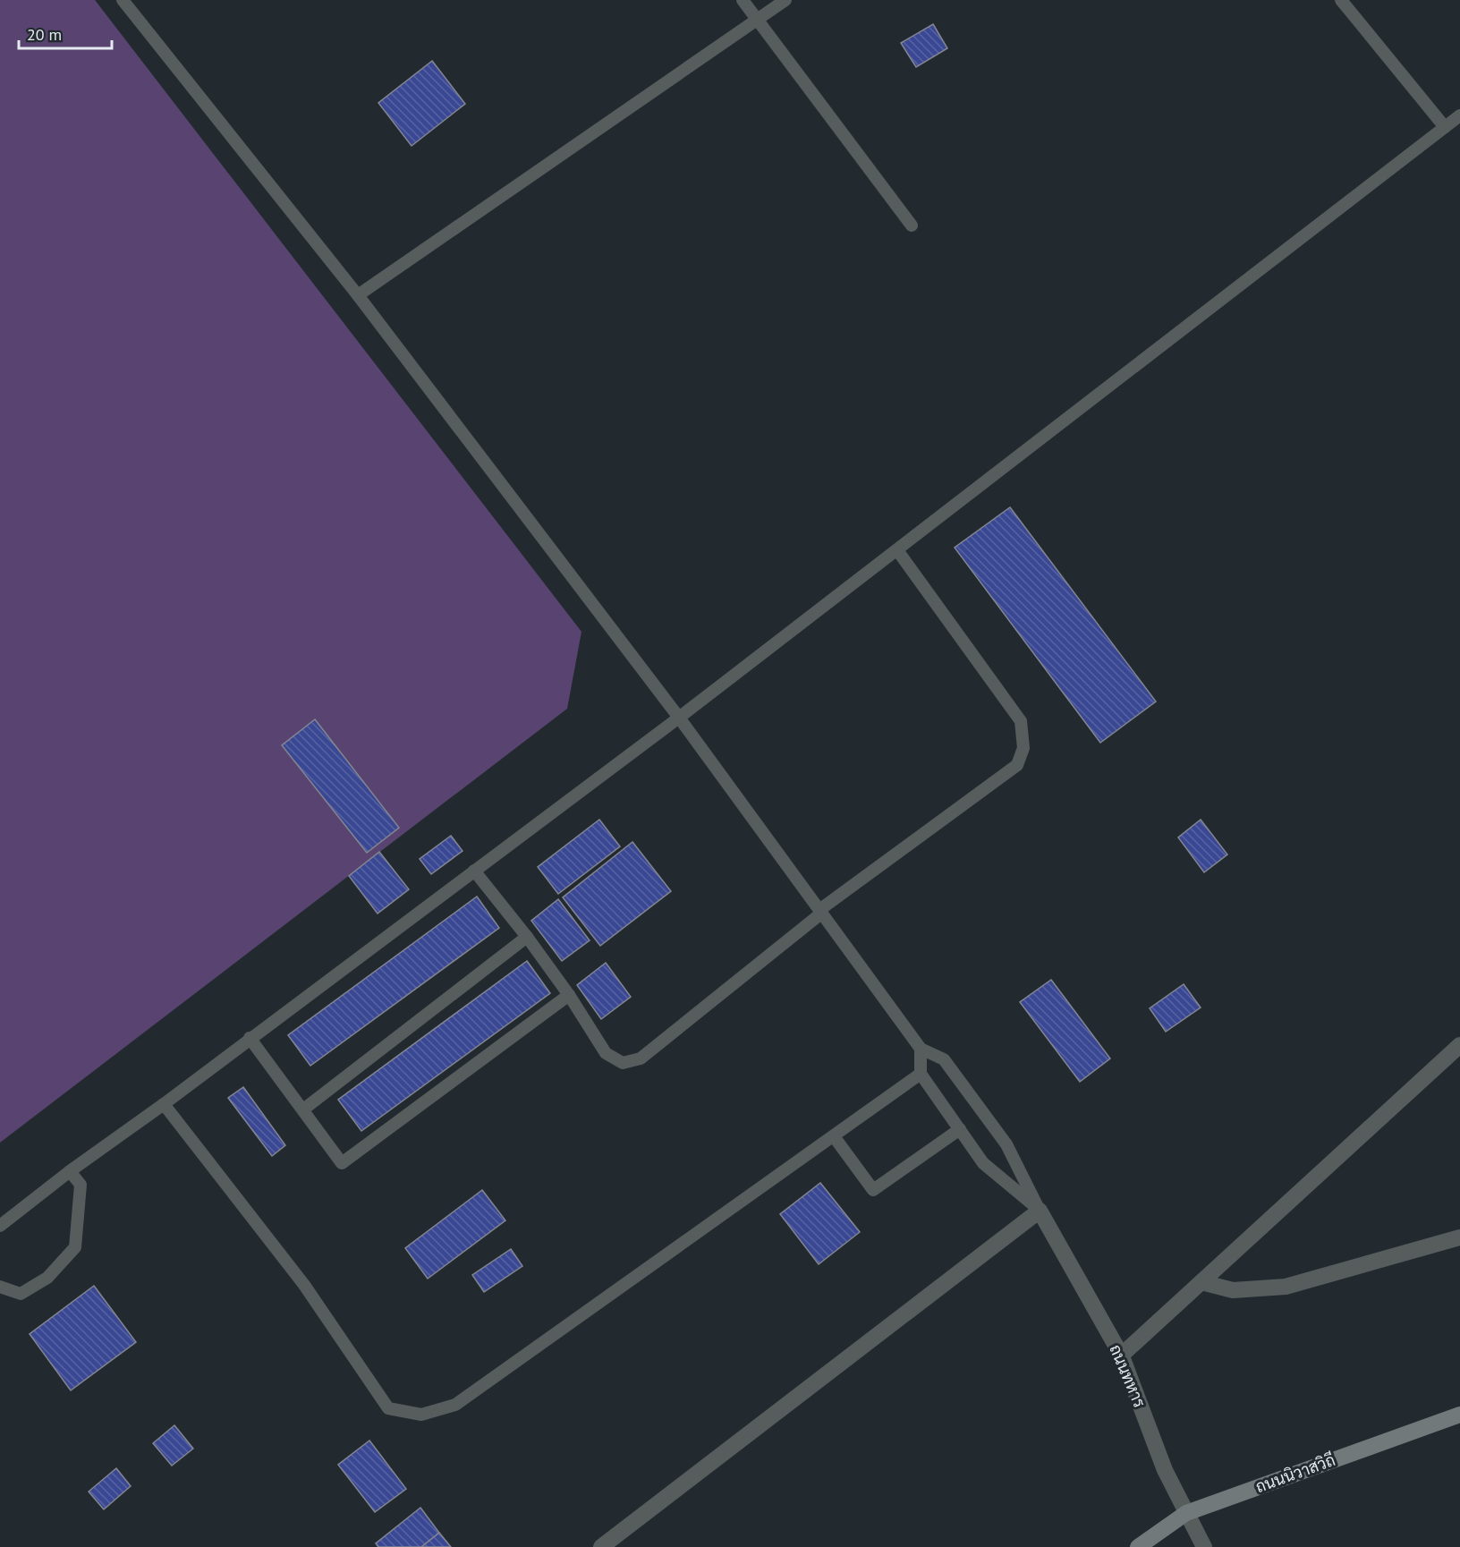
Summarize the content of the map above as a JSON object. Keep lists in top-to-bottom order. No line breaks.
{"streets":{"main road":["ถนนนิวาสวิถี"],"street":["ถนนทหาร"]},"crossings":[["ถนนทหาร","ถนนนิวาสวิถี"]],"scale_bar":"20 m"}
